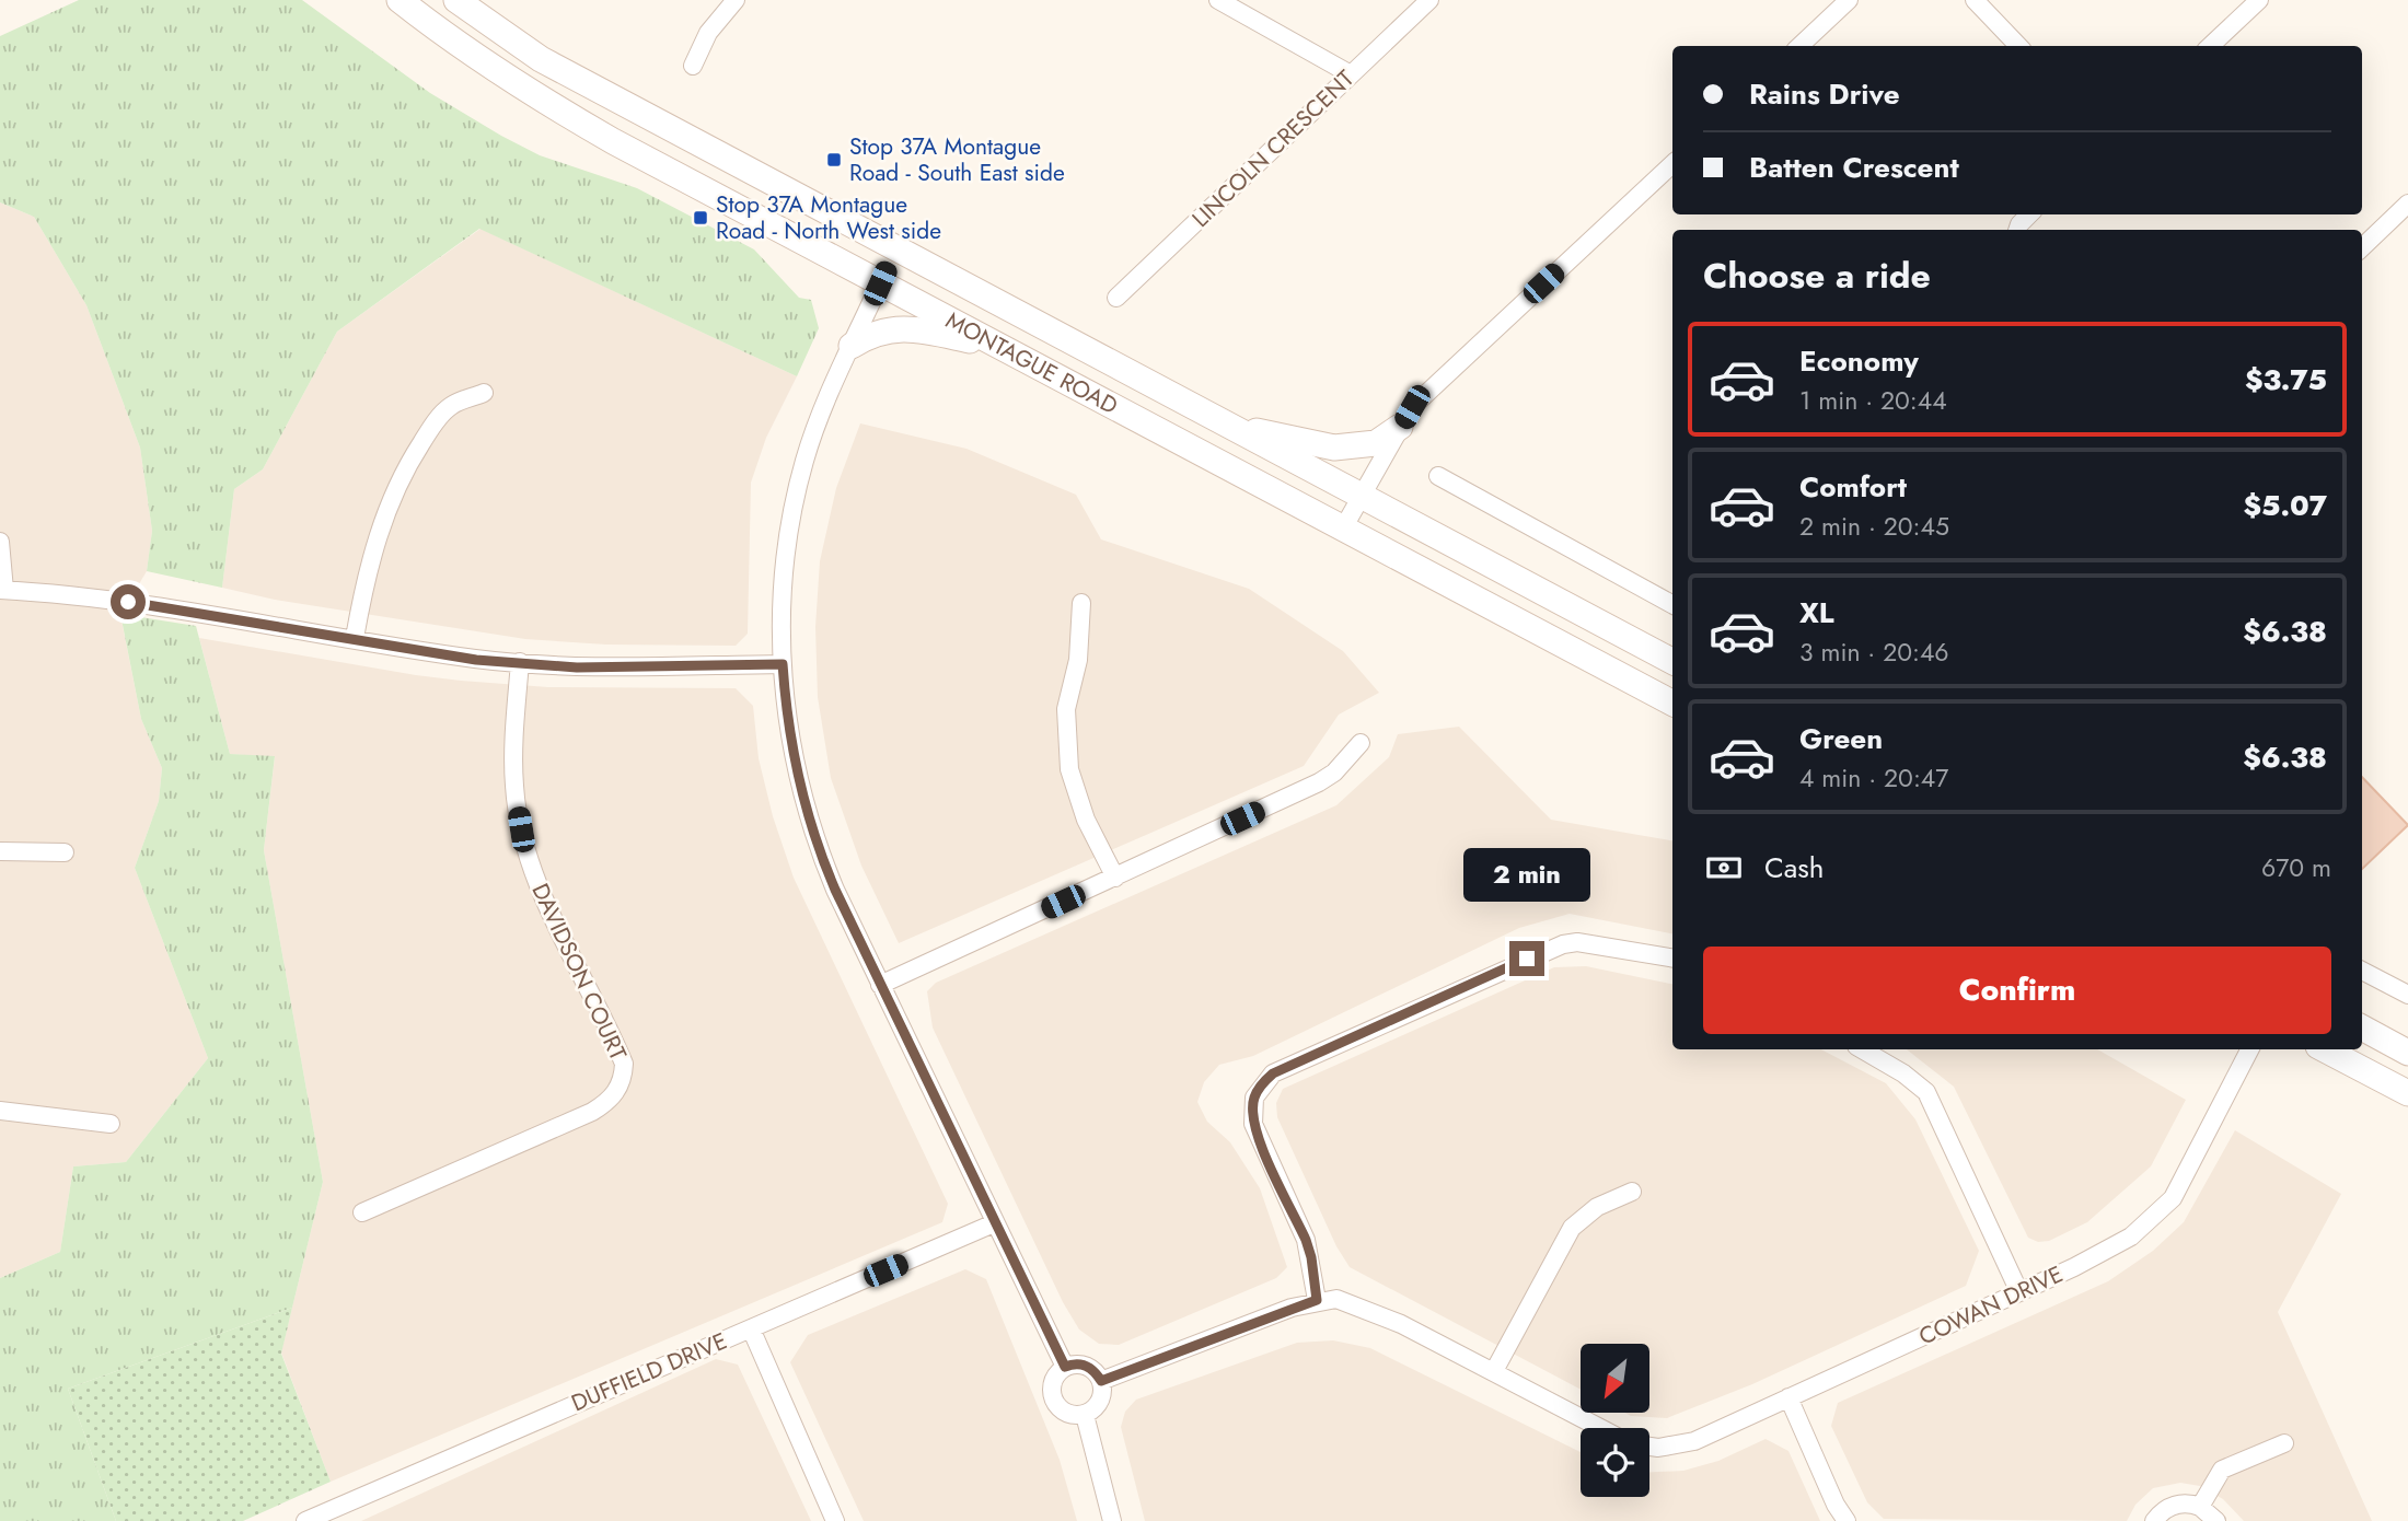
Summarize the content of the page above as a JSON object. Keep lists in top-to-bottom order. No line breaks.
{"streets":{"main road":["MONTAGUE ROAD"],"street":["LINCOLN CRESCENT","DAVIDSON COURT","COWAN DRIVE","DUFFIELD DRIVE"]},"places":{"transit":["Stop 37A Montague Road - South East side","Stop 37A Montague Road - North West side"]},"north":"bottom left","page":{"banner":["Rains Drive","Batten Crescent"],"heading":"Choose a ride","list":[{"name":"Economy","note":"1 min · 20:44","value":"$3.75"},{"name":"Comfort","note":"2 min · 20:45","value":"$5.07"},{"name":"XL","note":"3 min · 20:46","value":"$6.38"},{"name":"Green","note":"4 min · 20:47","value":"$6.38"}],"pay":["Cash","670 m"],"bubble":"2 min","buttons":"Confirm"}}
